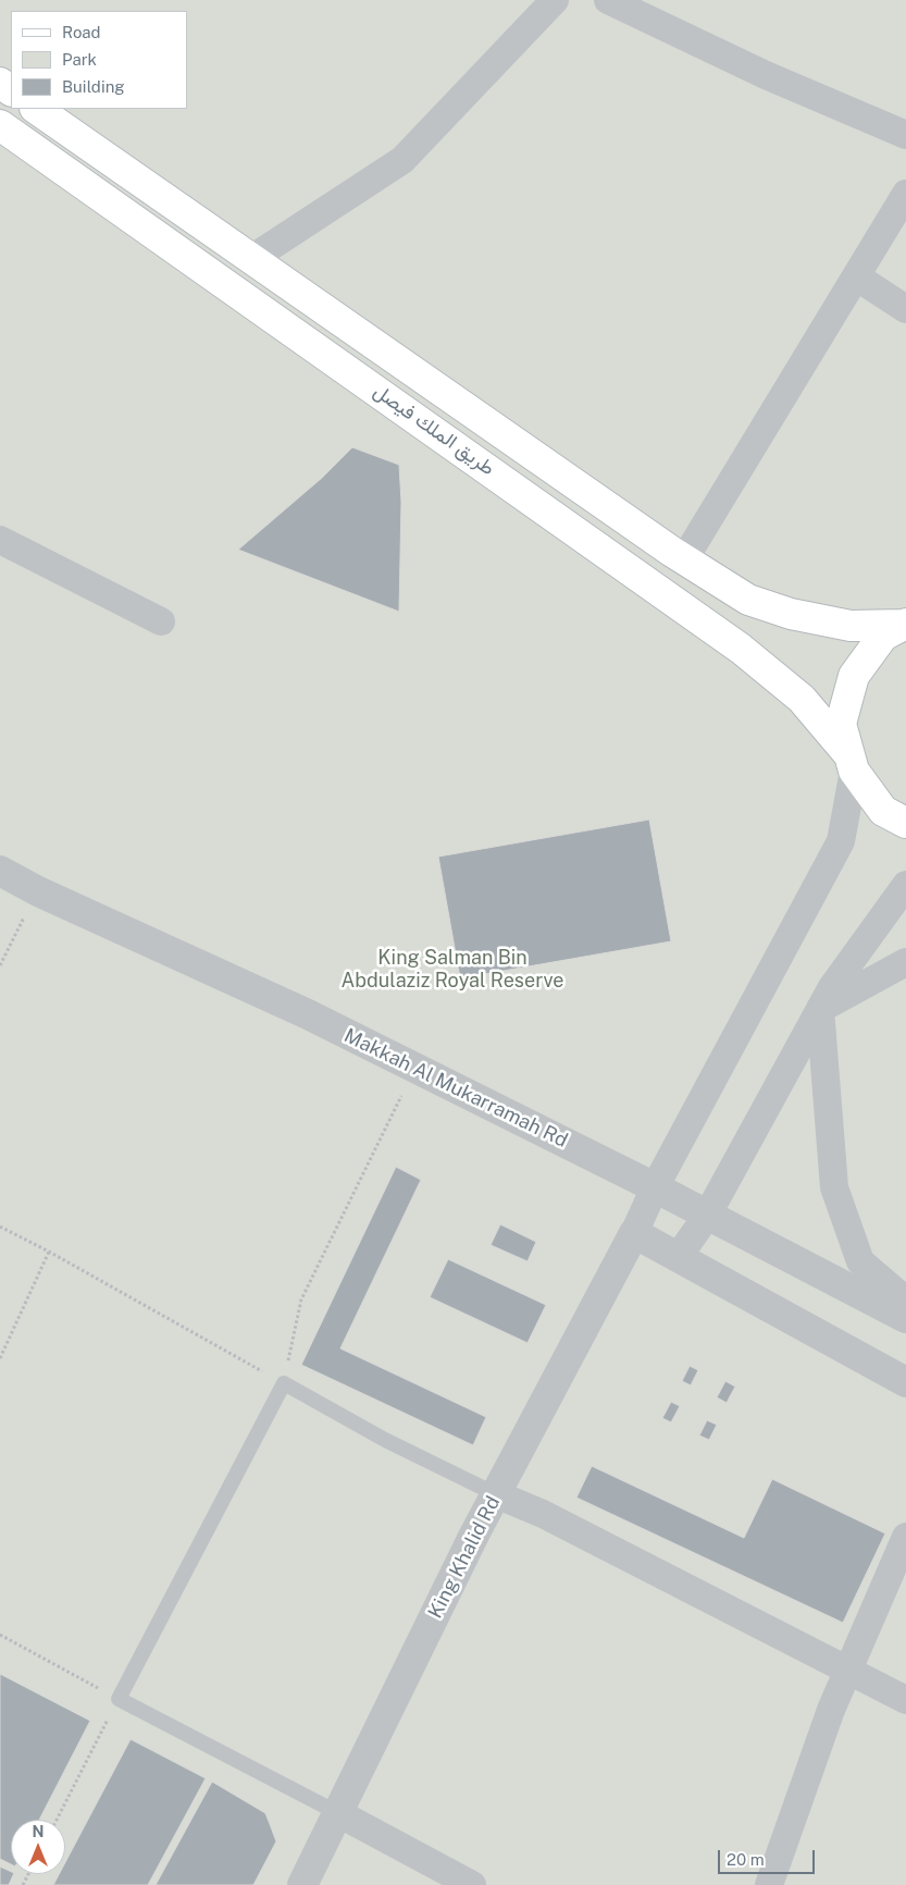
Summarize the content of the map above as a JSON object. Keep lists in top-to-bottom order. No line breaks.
{"streets":{"main road":["طريق الملك فيصل"],"street":["Makkah Al Mukarramah Rd","King Khalid Rd"]},"parks":["King Salman Bin Abdulaziz Royal Reserve"],"legend":["Road","Park","Building"],"scale_bar":"20 m","north":"top"}
